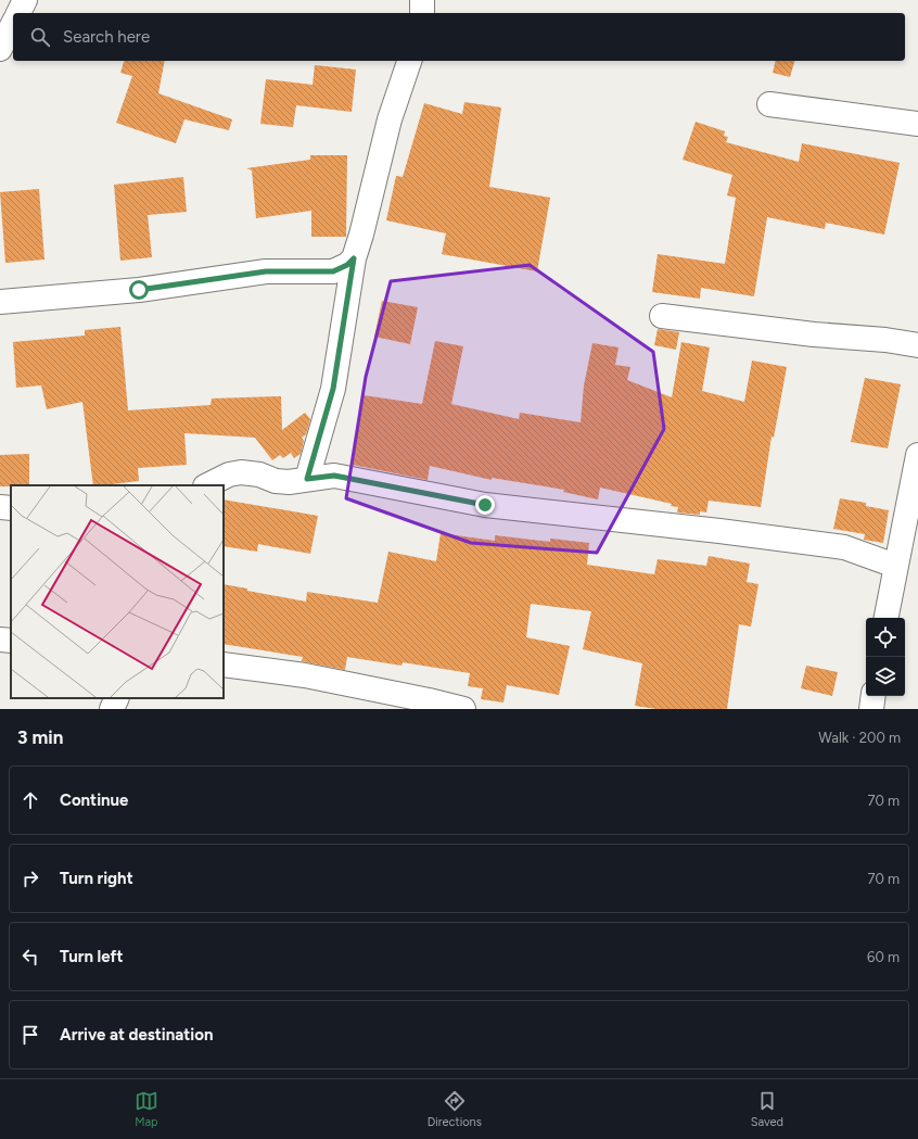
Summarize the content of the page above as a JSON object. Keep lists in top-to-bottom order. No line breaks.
{"page":{"search":"Search here","heading":["3 min","Walk · 200 m"],"list":[["Continue","70 m"],["Turn right","70 m"],["Turn left","60 m"],"Arrive at destination"],"nav":["Map","Directions","Saved"]}}
